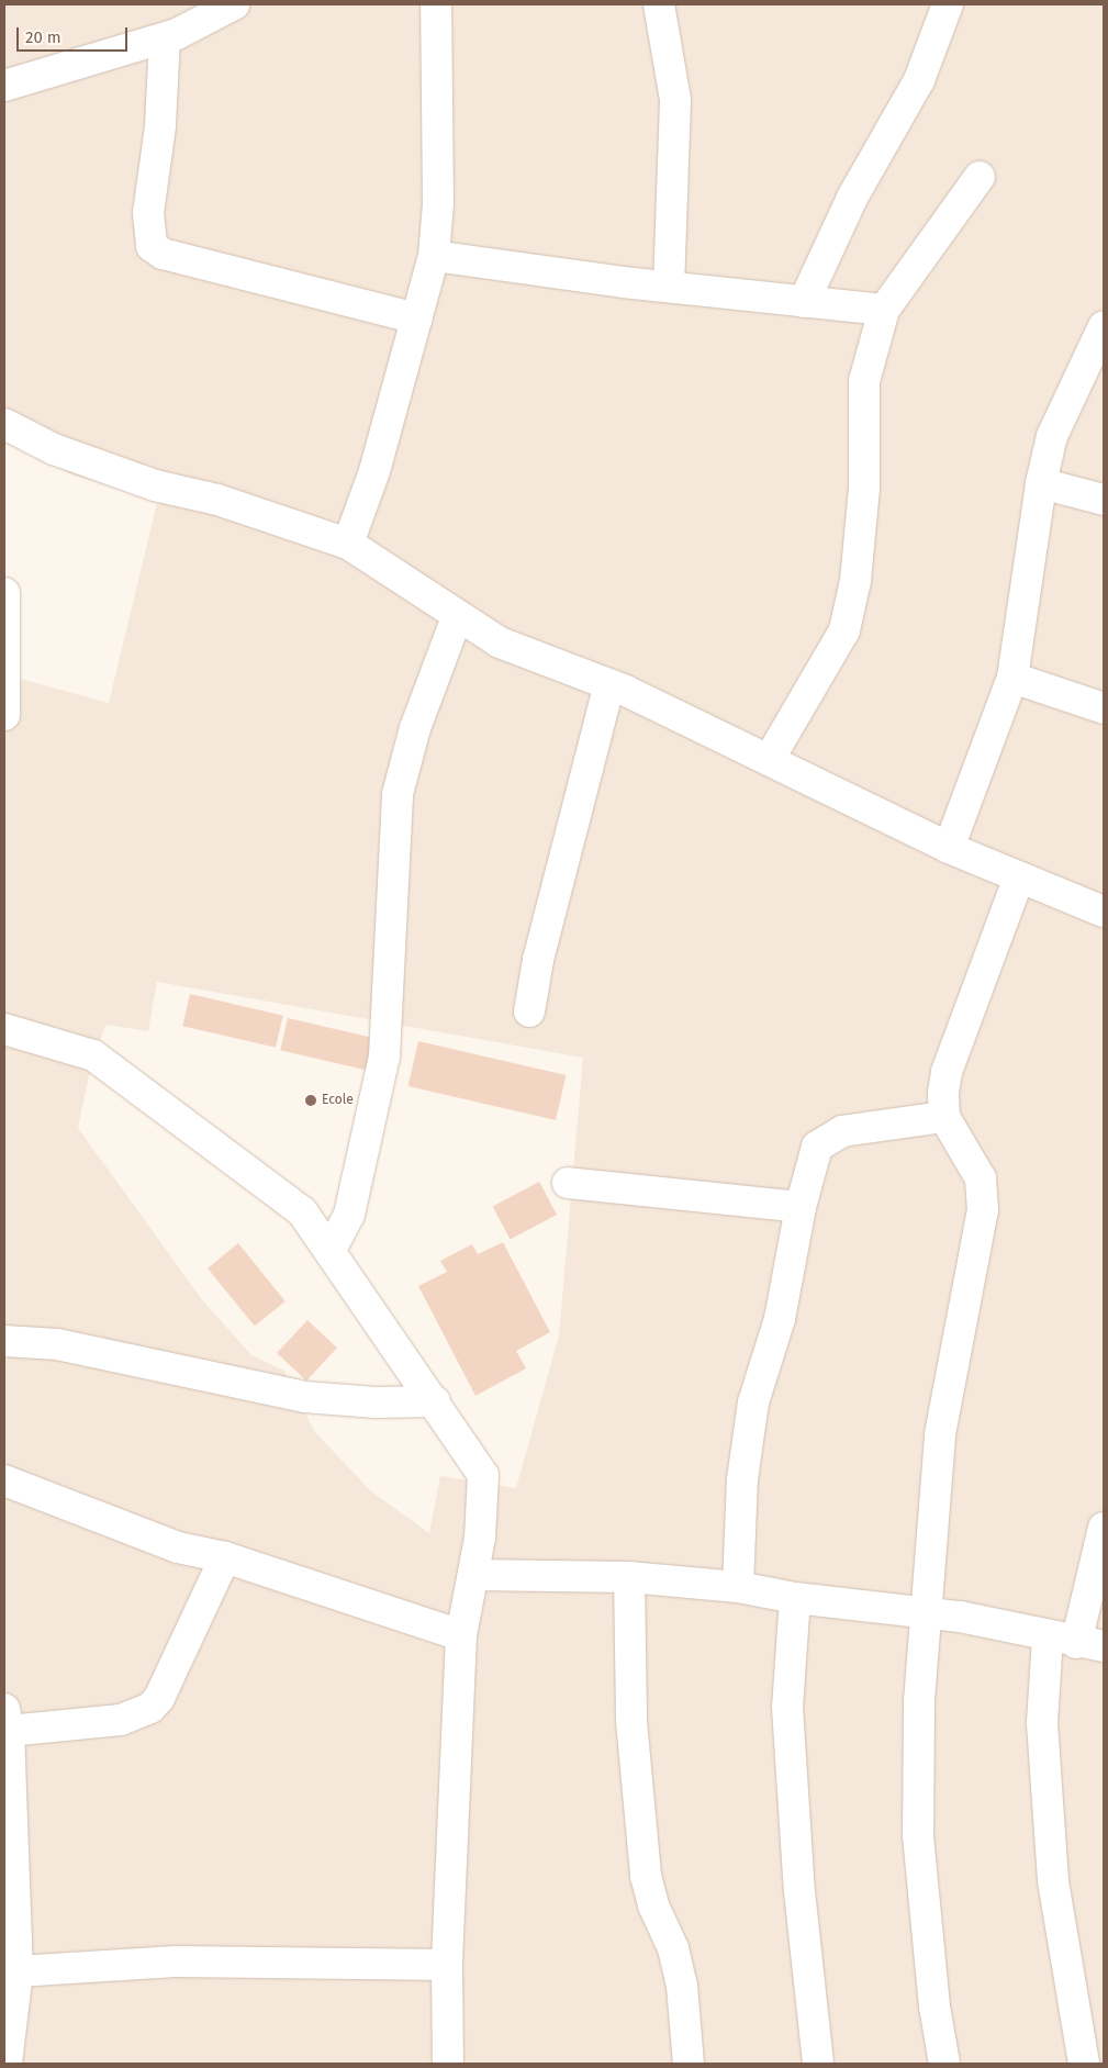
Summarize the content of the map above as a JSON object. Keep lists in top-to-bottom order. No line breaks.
{"places":["Ecole"],"scale_bar":"20 m"}
